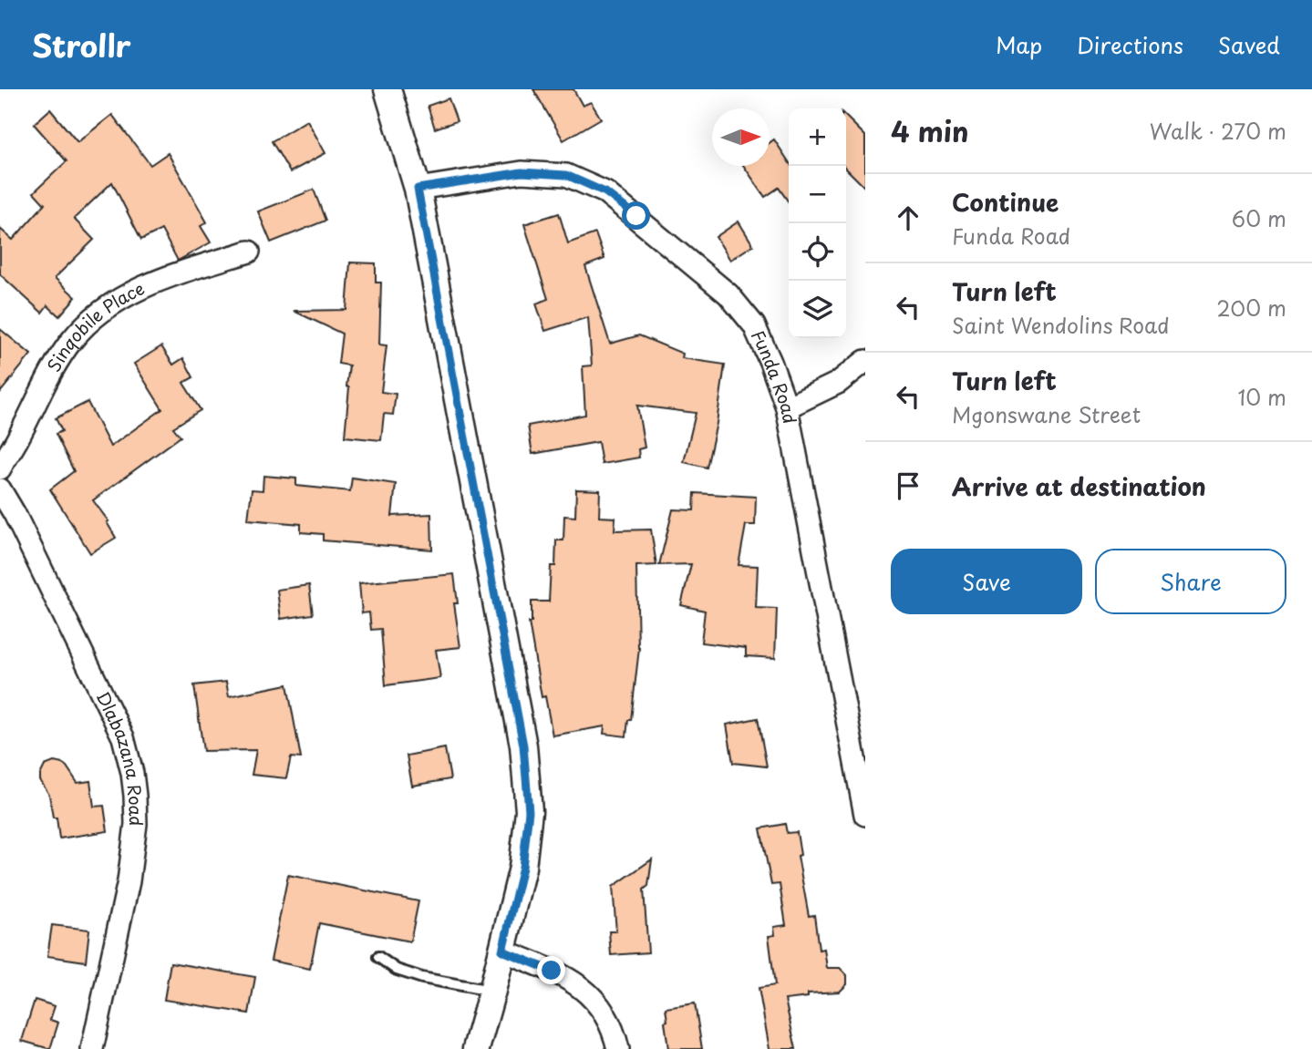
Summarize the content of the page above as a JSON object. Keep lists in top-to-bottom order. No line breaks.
{"streets":{"street":["Sinqobile Place","Funda Road","Dlabazana Road"]},"north":"right","page":{"header":"Strollr","nav":["Map","Directions","Saved"],"heading":["4 min","Walk · 270 m"],"map_buttons":["+","−"],"list":[["Continue","Funda Road","60 m"],["Turn left","Saint Wendolins Road","200 m"],["Turn left","Mgonswane Street","10 m"],"Arrive at destination"],"buttons":["Save","Share"]}}
